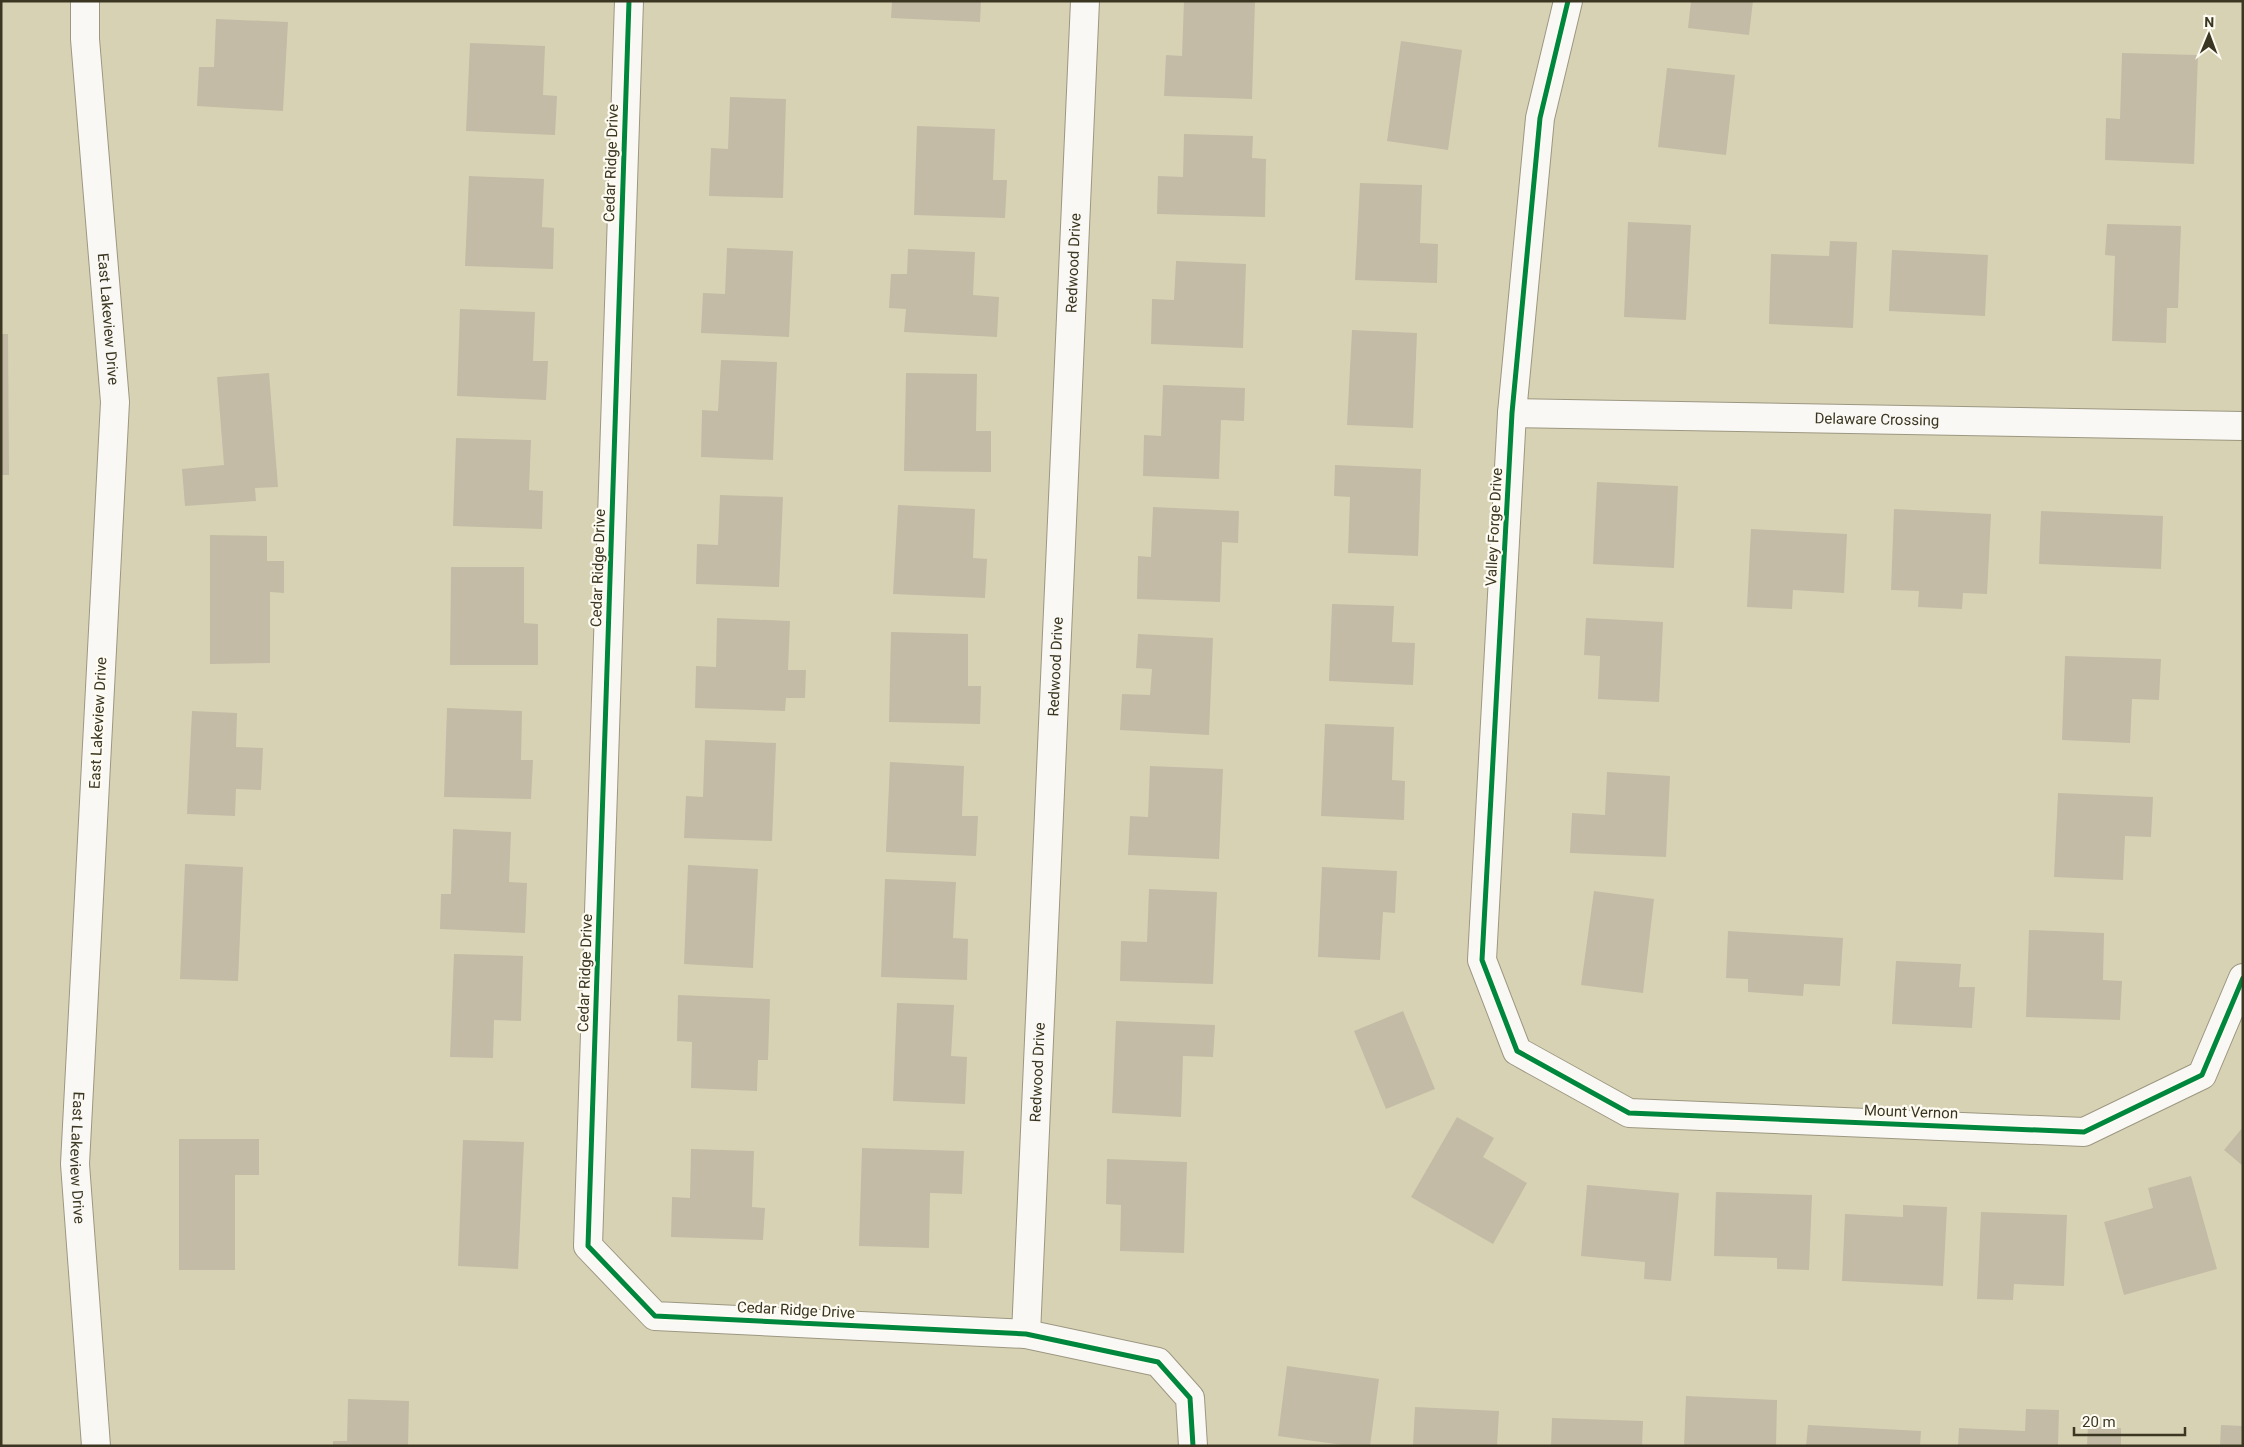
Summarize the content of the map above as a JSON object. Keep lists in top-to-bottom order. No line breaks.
{"streets":{"street":["Cedar Ridge Drive","Redwood Drive","East Lakeview Drive","Delaware Crossing","Valley Forge Drive","Mount Vernon"]},"crossings":[["Cedar Ridge Drive","Redwood Drive"],["Delaware Crossing","Valley Forge Drive"],["Valley Forge Drive","Mount Vernon"]],"scale_bar":"20 m","north":"top"}
